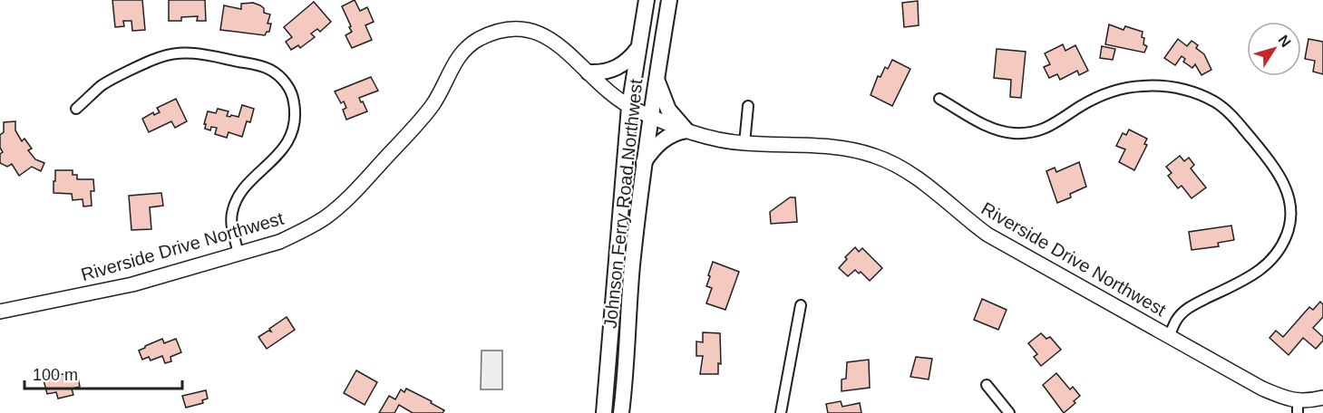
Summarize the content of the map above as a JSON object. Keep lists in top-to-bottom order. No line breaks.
{"streets":{"main road":["Johnson Ferry Road Northwest"],"street":["Riverside Drive Northwest"]},"crossings":[["Johnson Ferry Road Northwest","Riverside Drive Northwest"]],"scale_bar":"100 m","north":"top right"}
